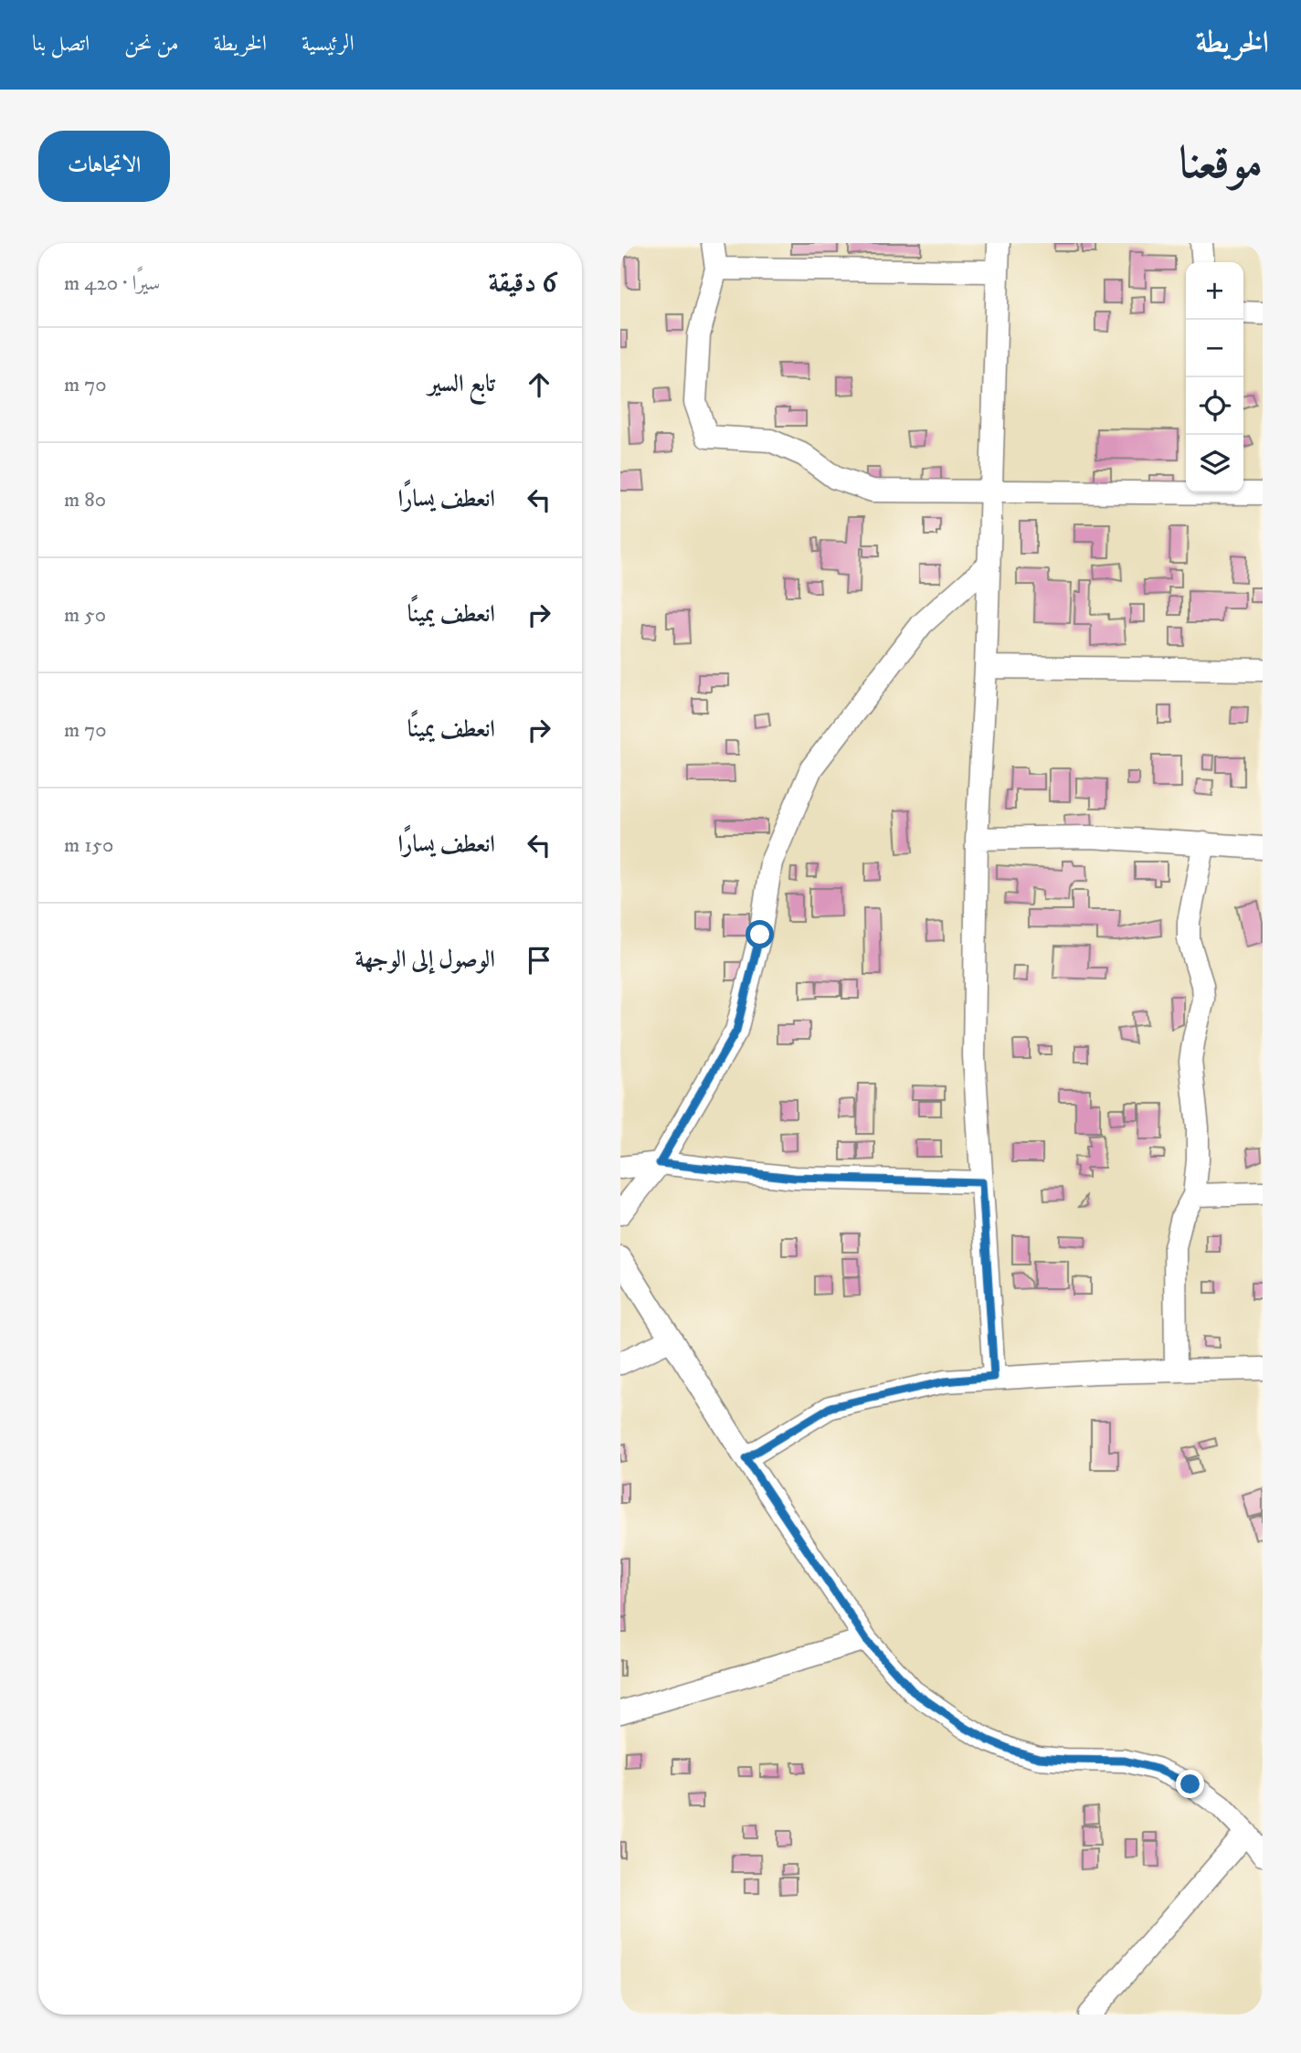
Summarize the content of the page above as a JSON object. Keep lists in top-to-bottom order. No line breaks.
{"page":{"header":"الخريطة","nav":["الرئيسية","الخريطة","من نحن","اتصل بنا"],"title":"موقعنا","buttons":"الاتجاهات","heading":["6 دقيقة","سيرًا · 420 m"],"map_buttons":["+","−"],"list":[["تابع السير","70 m"],["انعطف يسارًا","80 m"],["انعطف يمينًا","50 m"],["انعطف يمينًا","70 m"],["انعطف يسارًا","150 m"],"الوصول إلى الوجهة"]}}
